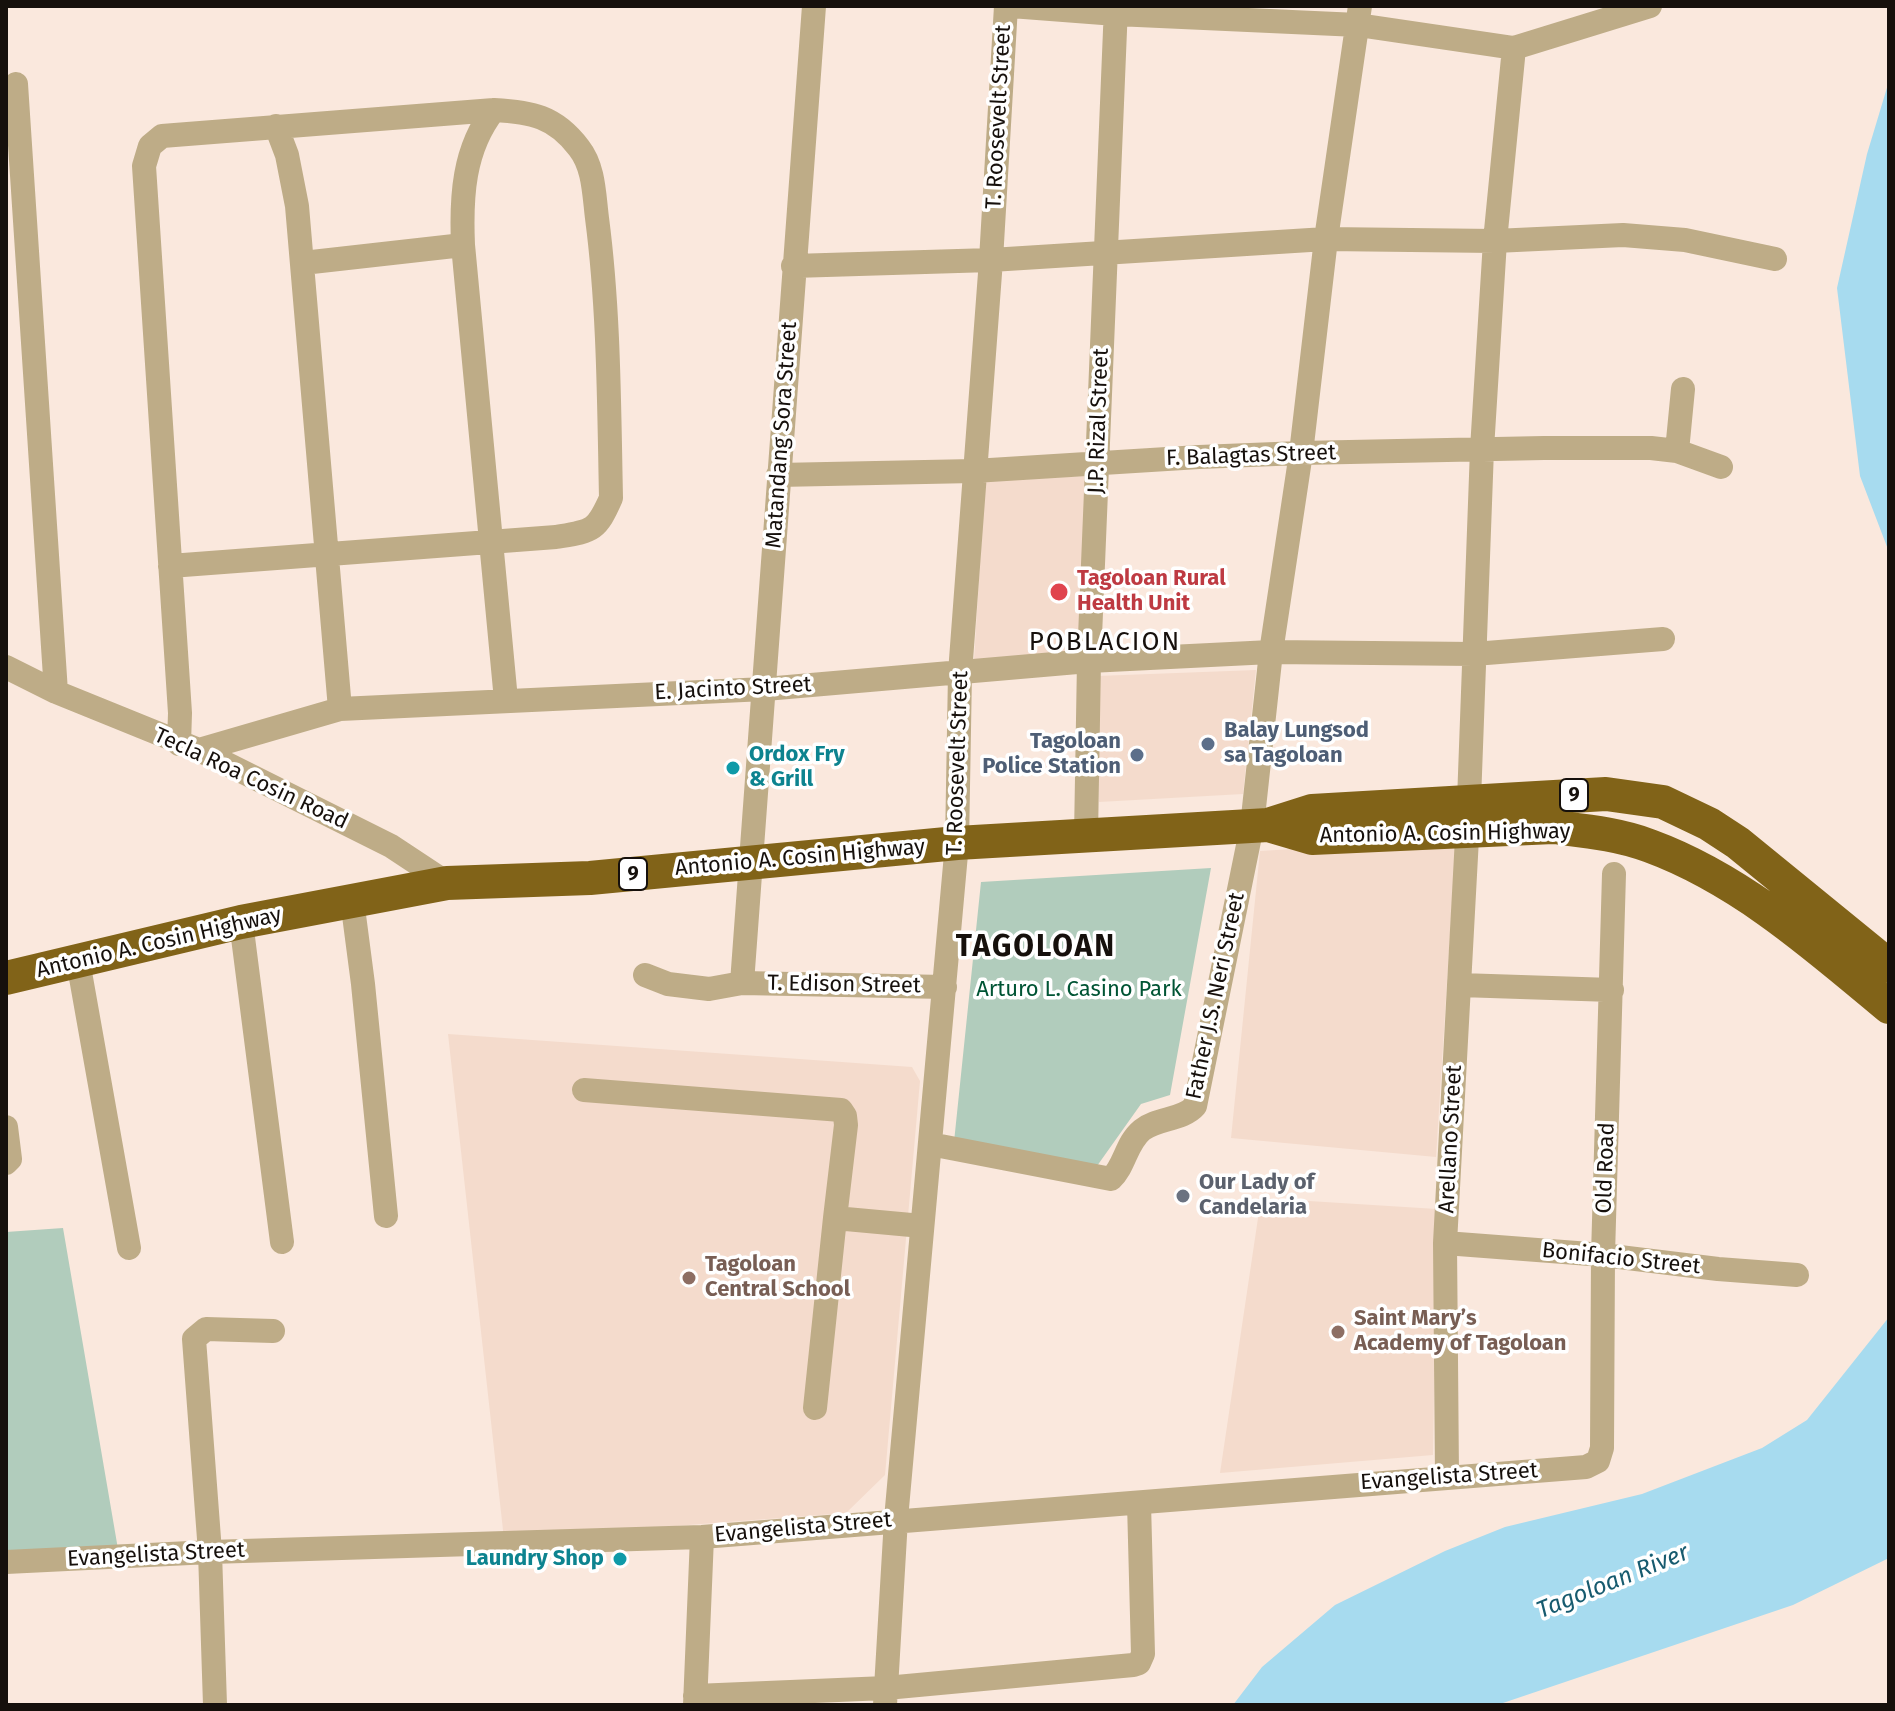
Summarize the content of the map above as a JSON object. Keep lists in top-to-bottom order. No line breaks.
{"streets":{"highway":["9","Antonio A. Cosin Highway"],"street":["T. Roosevelt Street","J.P. Rizal Street","Matandang Sora Street","F. Balagtas Street","E. Jacinto Street","Tecla Roa Cosin Road","T. Edison Street","Father J.S. Neri Street","Arellano Street","Old Road","Bonifacio Street","Evangelista Street"]},"crossings":[["T. Roosevelt Street","F. Balagtas Street"],["T. Roosevelt Street","E. Jacinto Street"],["T. Roosevelt Street","Antonio A. Cosin Highway"],["T. Roosevelt Street","T. Edison Street"],["T. Roosevelt Street","Father J.S. Neri Street"],["T. Roosevelt Street","Evangelista Street"],["J.P. Rizal Street","F. Balagtas Street"],["J.P. Rizal Street","E. Jacinto Street"],["J.P. Rizal Street","Antonio A. Cosin Highway"],["Matandang Sora Street","F. Balagtas Street"],["Matandang Sora Street","E. Jacinto Street"],["Matandang Sora Street","Antonio A. Cosin Highway"],["Matandang Sora Street","T. Edison Street"],["F. Balagtas Street","Arellano Street"],["E. Jacinto Street","Tecla Roa Cosin Road"],["E. Jacinto Street","Arellano Street"],["Tecla Roa Cosin Road","Antonio A. Cosin Highway"],["9","Antonio A. Cosin Highway"],["Antonio A. Cosin Highway","Father J.S. Neri Street"],["Antonio A. Cosin Highway","Arellano Street"],["Arellano Street","Bonifacio Street"],["Arellano Street","Evangelista Street"],["Old Road","Bonifacio Street"],["Old Road","Evangelista Street"]],"districts":["POBLACION","TAGOLOAN"],"water":["Tagoloan River"],"parks":["Arturo L. Casino Park"],"places":["Tagoloan Rural Health Unit","Balay Lungsod sa Tagoloan","Tagoloan Police Station","Ordox Fry & Grill","Our Lady of Candelaria","Tagoloan Central School","Saint Mary’s Academy of Tagoloan","Laundry Shop"]}
